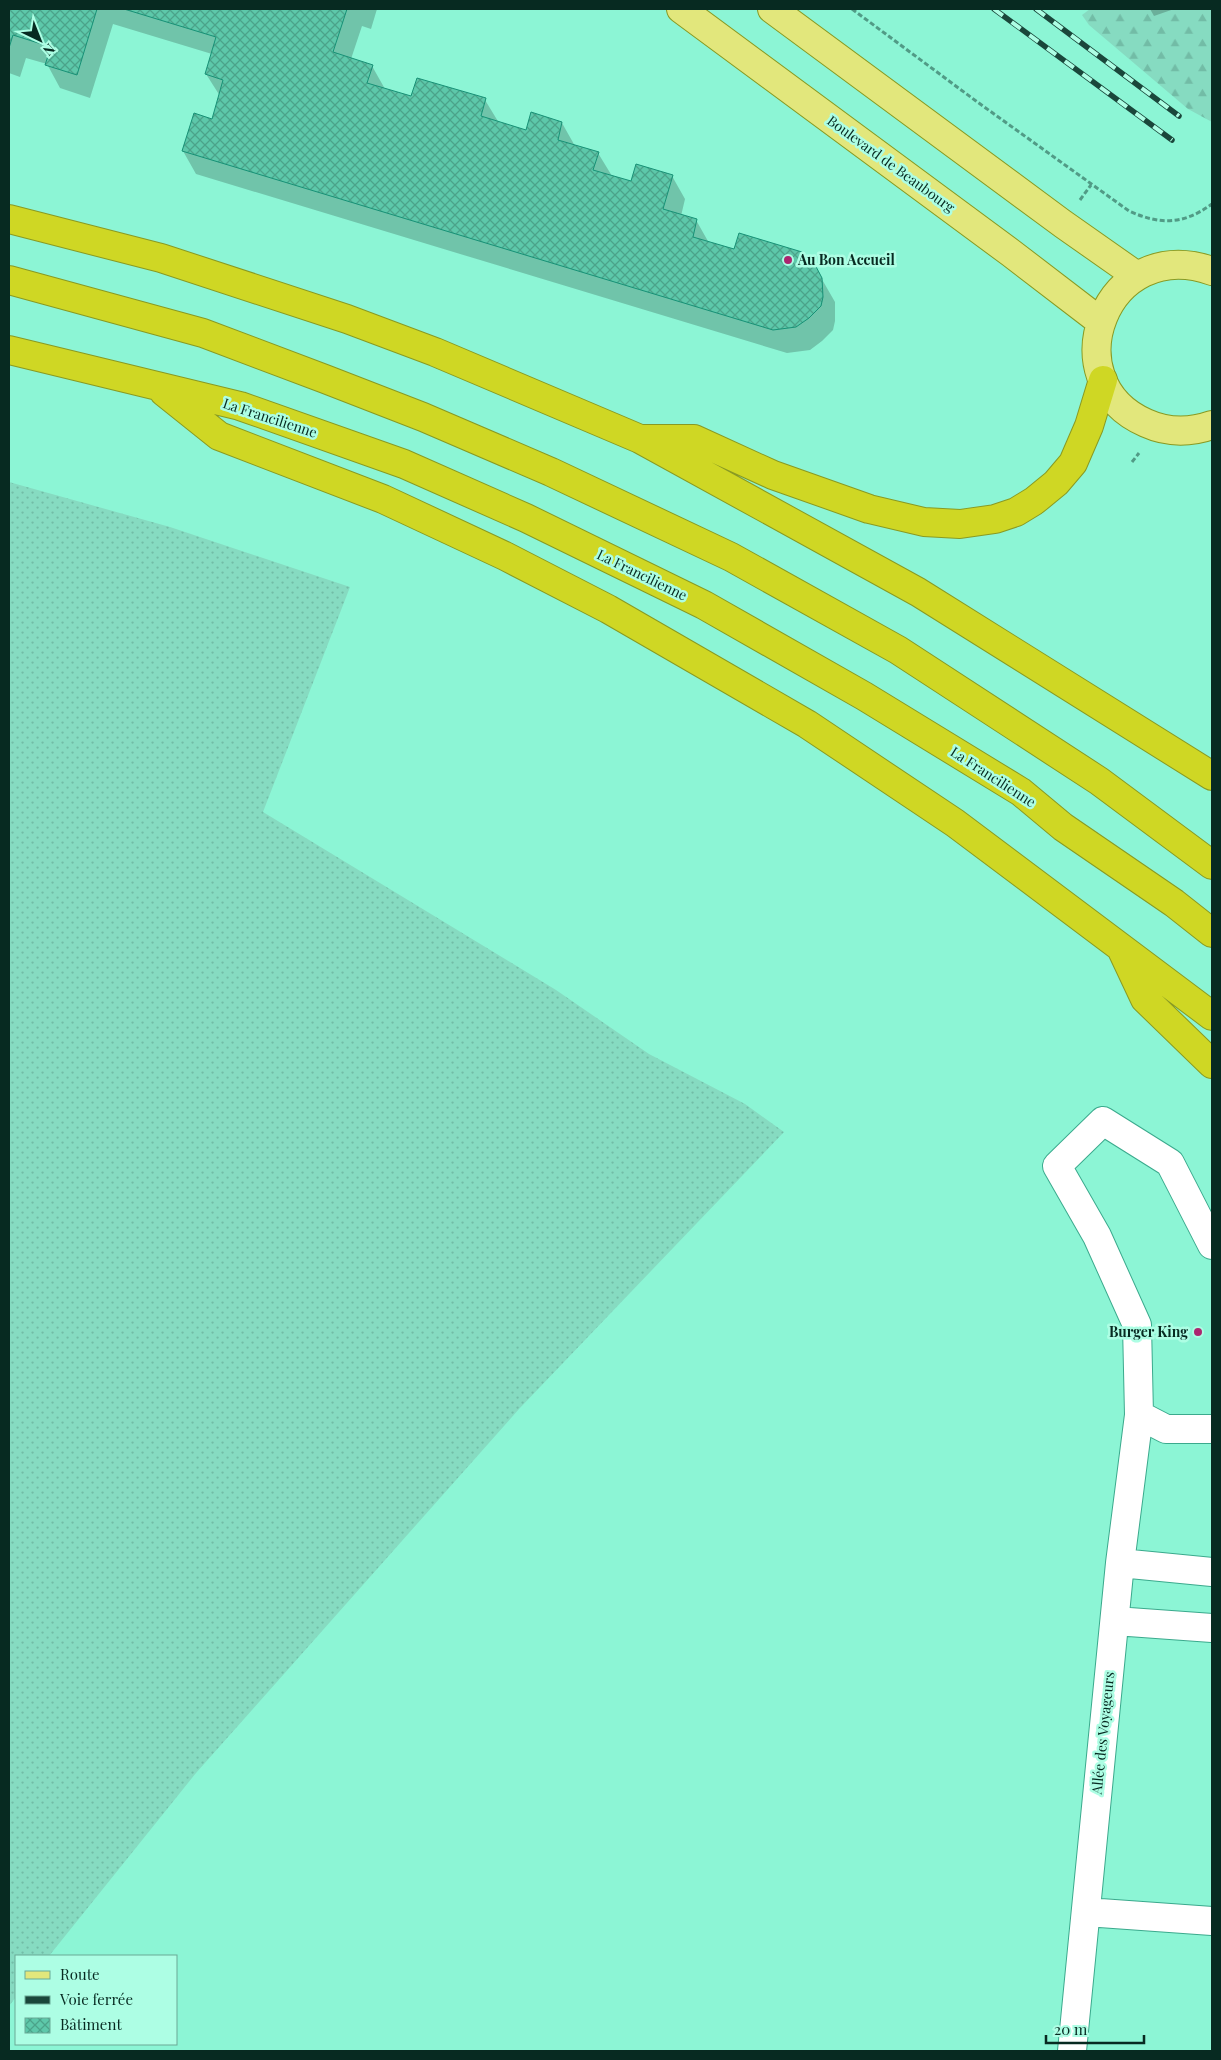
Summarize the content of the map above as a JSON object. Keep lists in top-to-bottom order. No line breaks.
{"streets":{"highway":["La Francilienne"],"main road":["Boulevard de Beaubourg"],"street":["Allée des Voyageurs"]},"places":["Au Bon Accueil","Burger King"],"legend":["Route","Voie ferrée","Bâtiment"],"scale_bar":"20 m","north":"bottom right"}
